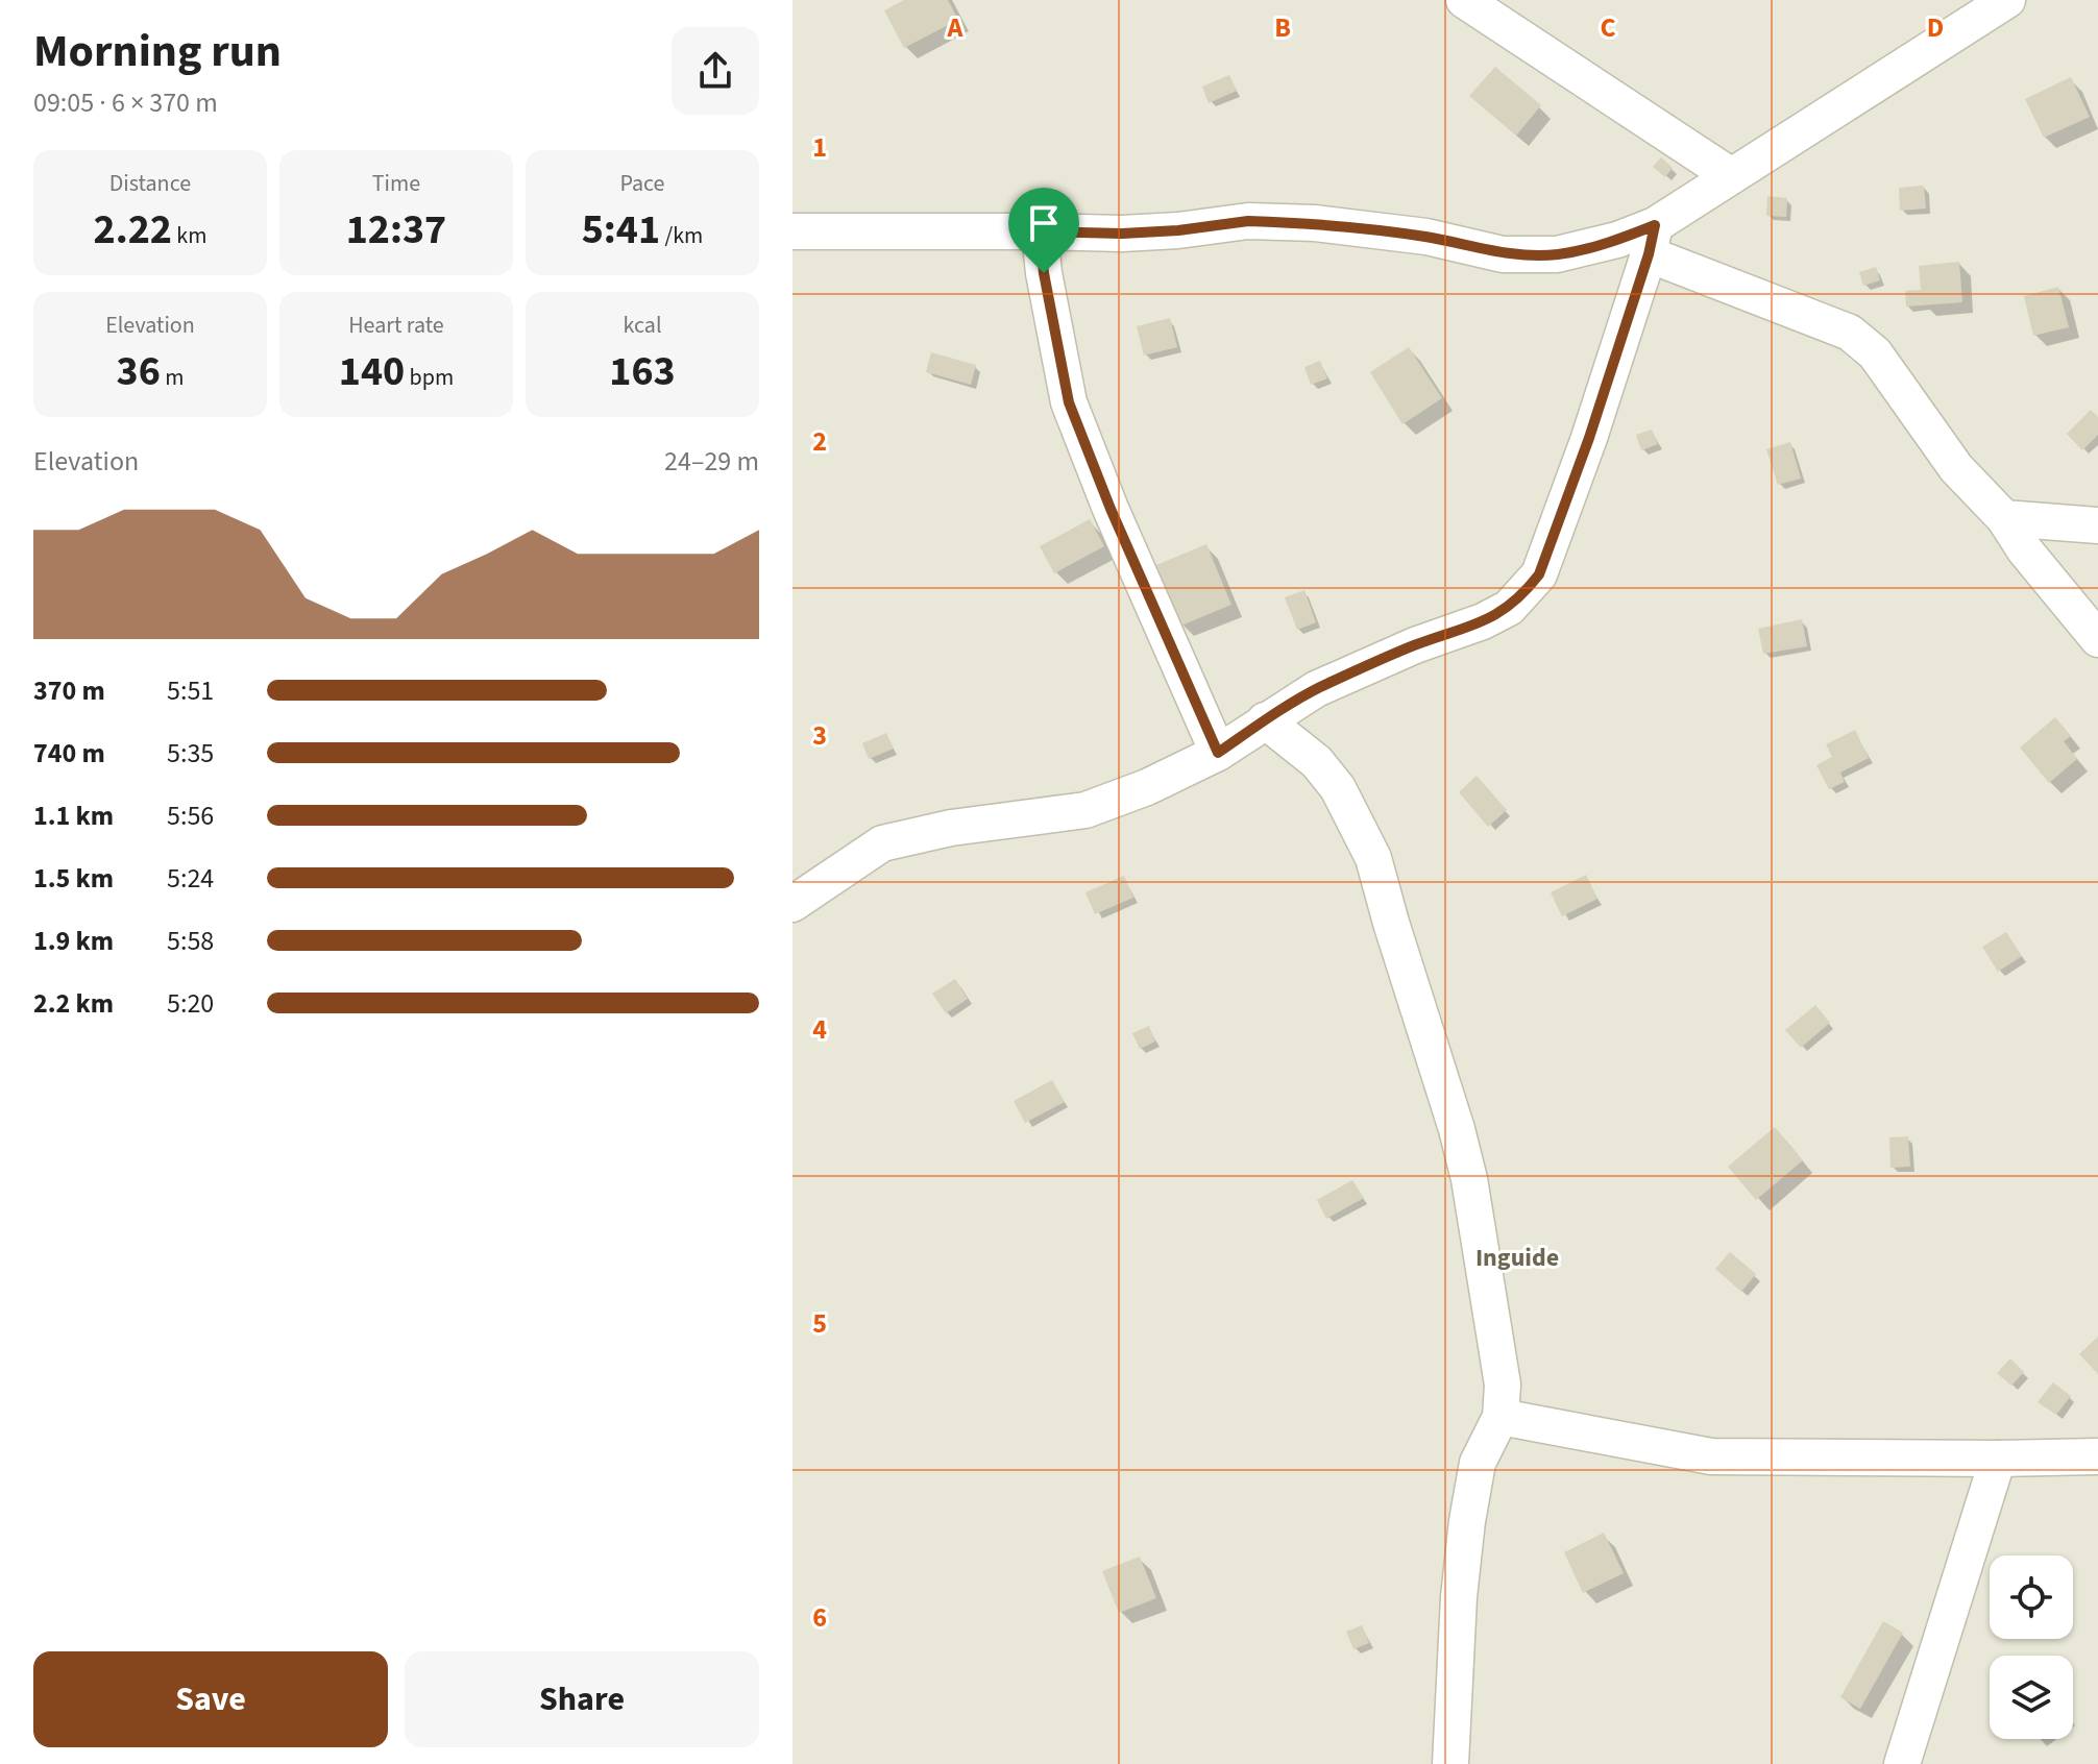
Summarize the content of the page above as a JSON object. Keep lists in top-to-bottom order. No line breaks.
{"districts":["Inguide"],"page":{"heading":["Morning run","09:05 · 6 × 370 m"],"stats":[["Distance","2.22 km"],["Time","12:37"],["Pace","5:41 /km"],["Elevation","36 m"],["Heart rate","140 bpm"],["kcal","163"]],"chart":["Elevation","24–29 m"],"list":[{"name":"370 m","note":"5:51"},{"name":"740 m","note":"5:35"},{"name":"1.1 km","note":"5:56"},{"name":"1.5 km","note":"5:24"},{"name":"1.9 km","note":"5:58"},{"name":"2.2 km","note":"5:20"}],"buttons":["Save","Share"]},"grid":{"columns":["A","B","C","D"],"rows":["1","2","3","4","5","6"]}}
